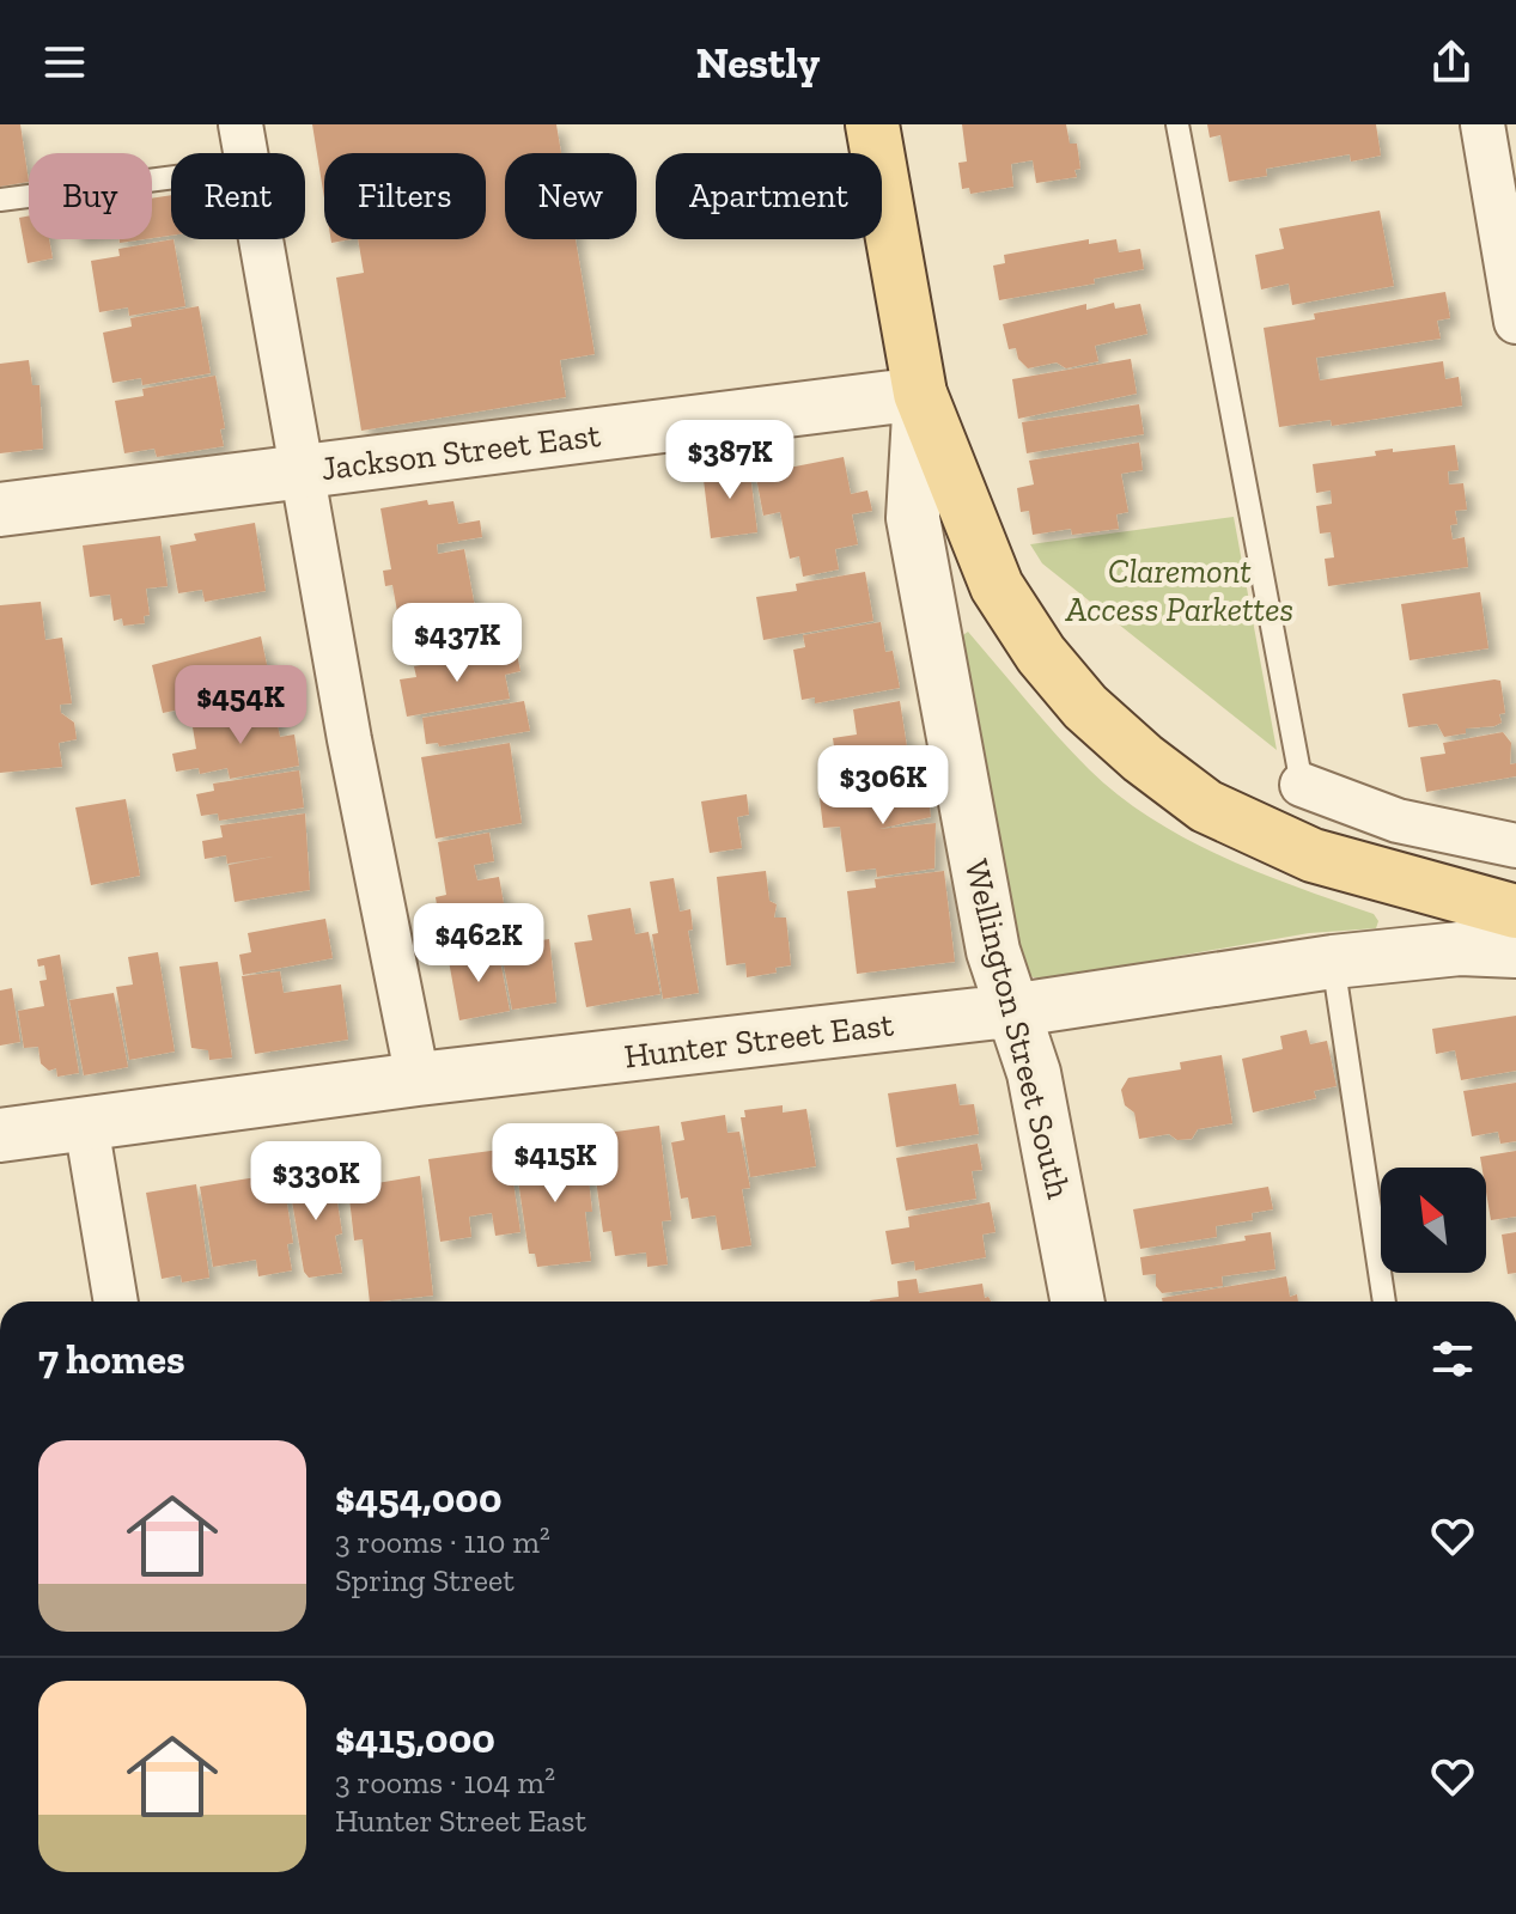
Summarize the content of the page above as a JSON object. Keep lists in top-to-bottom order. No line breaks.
{"streets":{"main road":["Wellington Street South"],"street":["Jackson Street East","Hunter Street East"]},"crossings":[["Jackson Street East","Wellington Street South"],["Wellington Street South","Hunter Street East"]],"parks":["Claremont Access Parkettes"],"north":"top left","page":{"header":"Nestly","chip":["Buy","Rent","Filters","New","Apartment"],"price":["$387K","$437K","$454K","$306K","$462K","$415K","$330K"],"heading":"7 homes","list":[{"name":"$454,000","note":"3 rooms · 110 m² · Spring Street"},{"name":"$415,000","note":"3 rooms · 104 m² · Hunter Street East"}]}}
